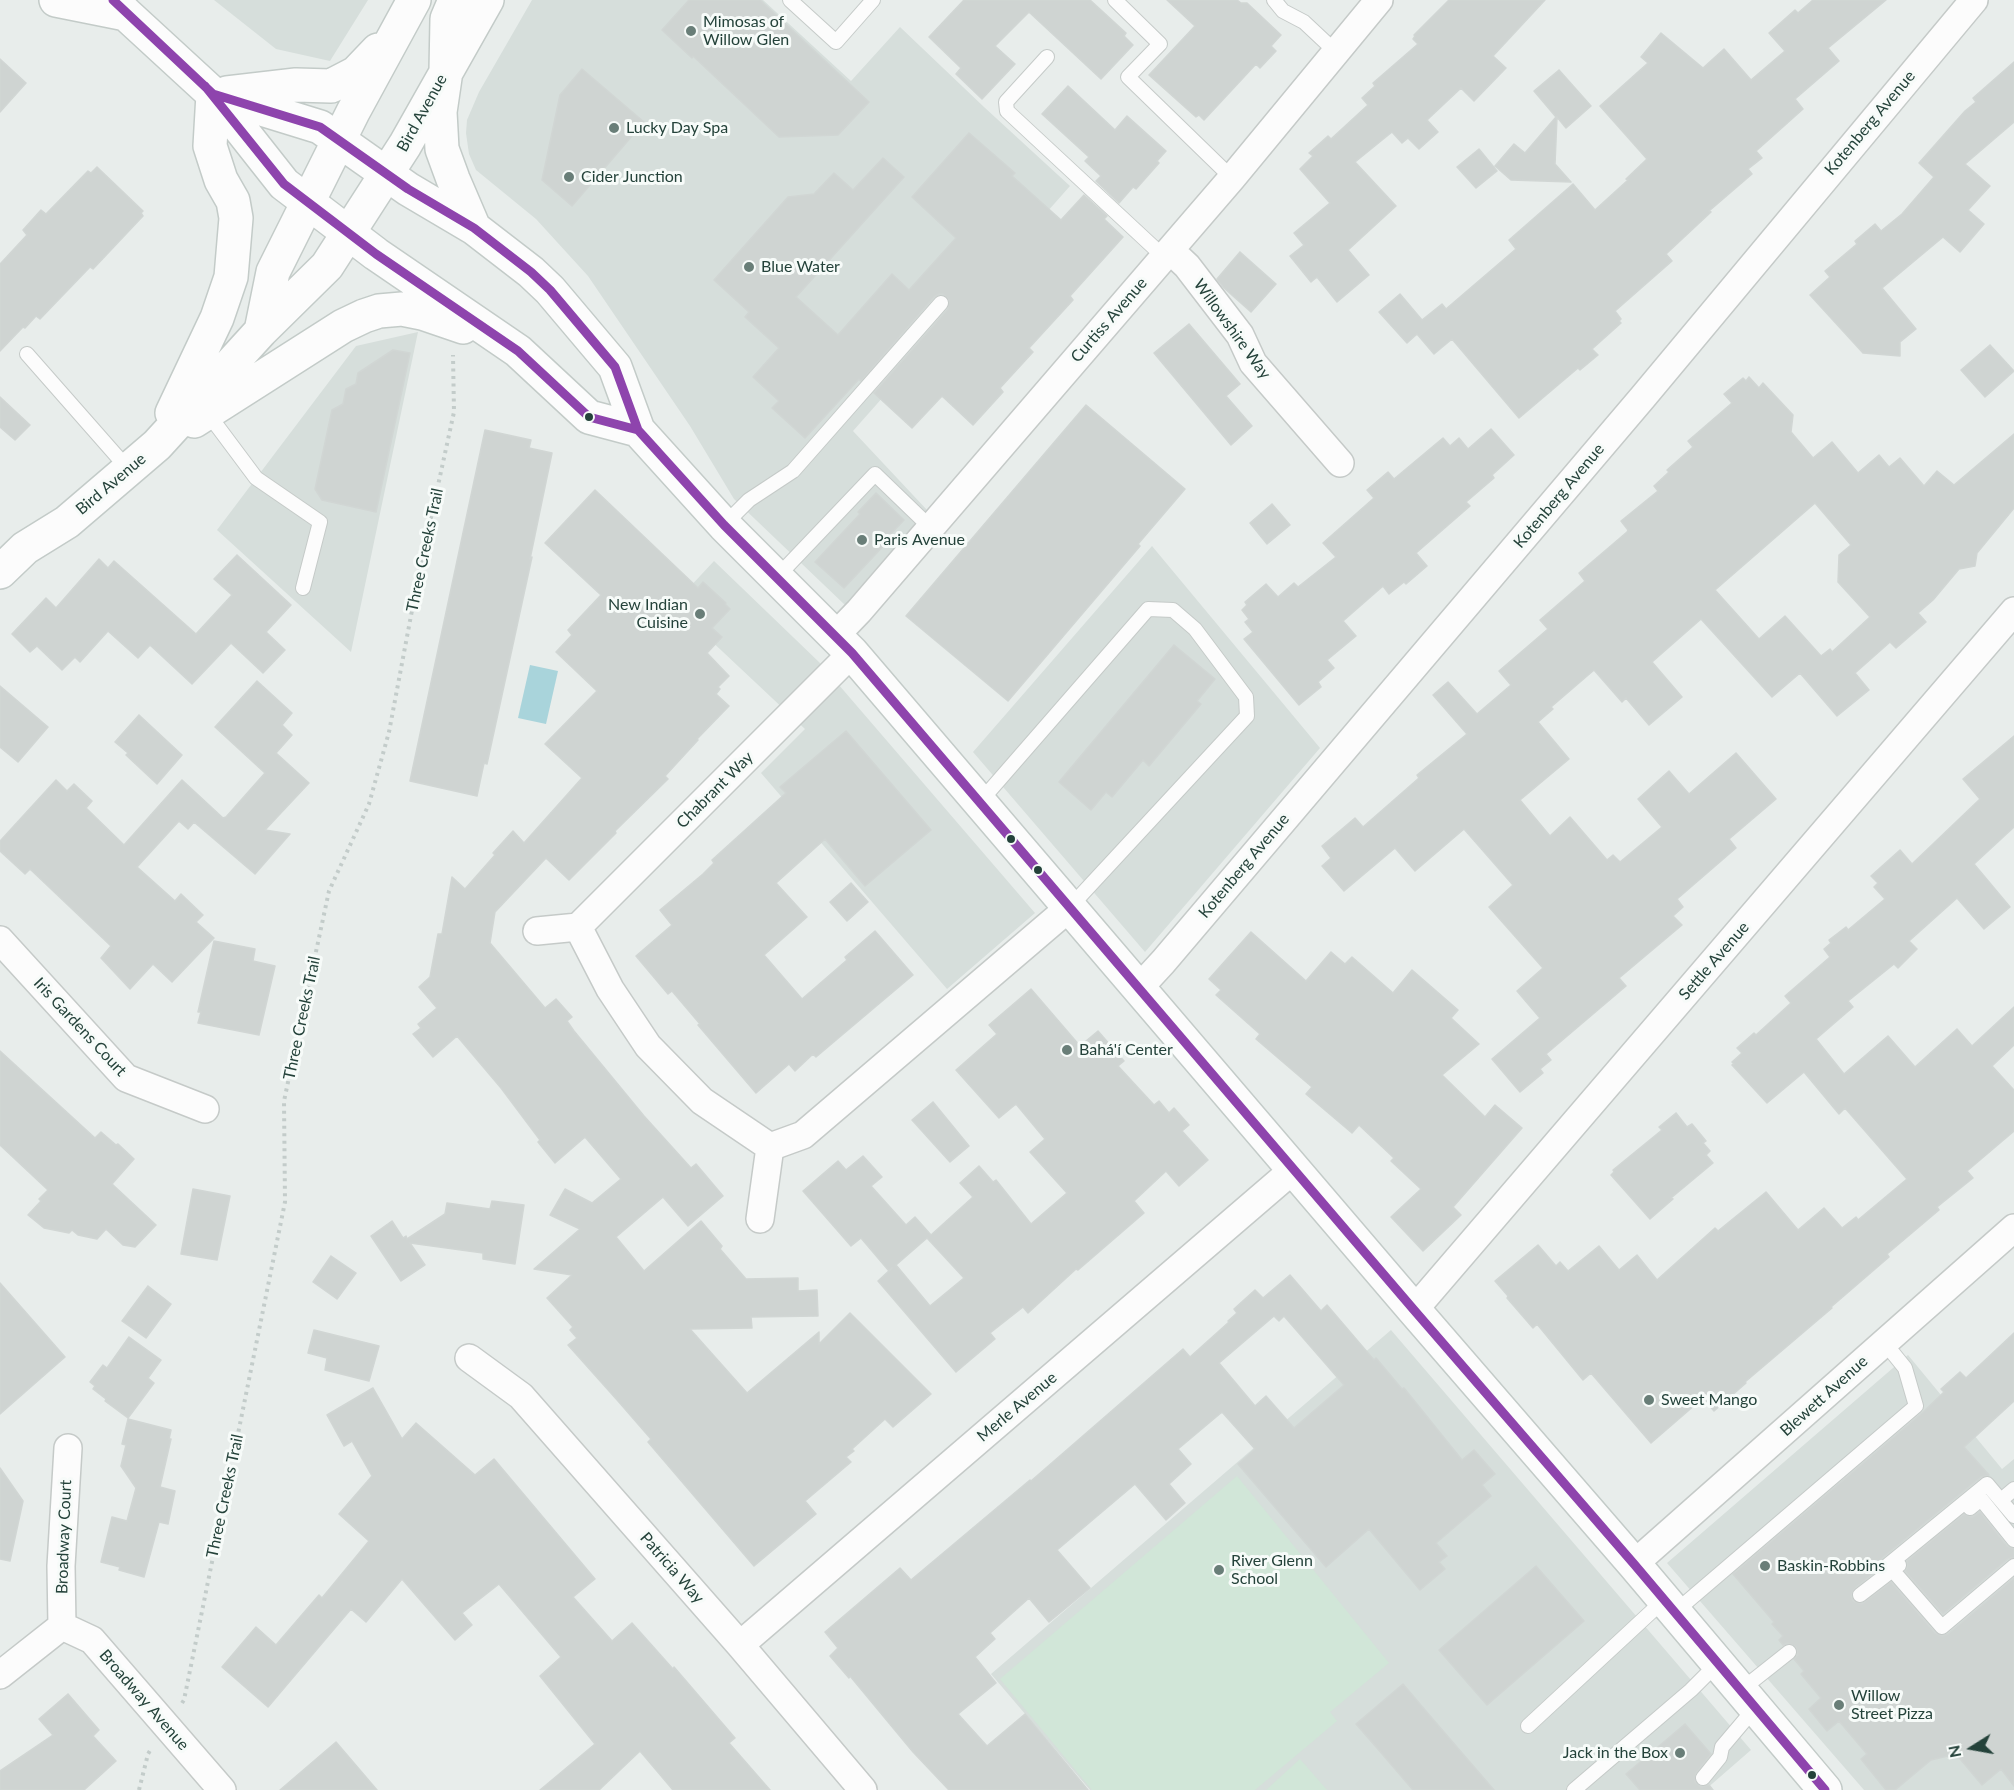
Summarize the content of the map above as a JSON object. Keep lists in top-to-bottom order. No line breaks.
{"streets":{"main road":["Bird Avenue"],"street":["Kotenberg Avenue","Curtiss Avenue","Willowshire Way","Chabrant Way","Settle Avenue","Iris Gardens Court","Blewett Avenue","Merle Avenue","Broadway Court","Patricia Way","Broadway Avenue"],"path":["Three Creeks Trail"]},"crossings":[["Curtiss Avenue","Willowshire Way"],["Curtiss Avenue","Chabrant Way"],["Merle Avenue","Patricia Way"],["Broadway Court","Broadway Avenue"]],"places":["Mimosas of Willow Glen","Lucky Day Spa","Cider Junction","Blue Water","Paris Avenue","New Indian Cuisine","Bahá'í Center","Sweet Mango","Baskin-Robbins","River Glenn School","Willow Street Pizza","Jack in the Box"],"north":"left"}
